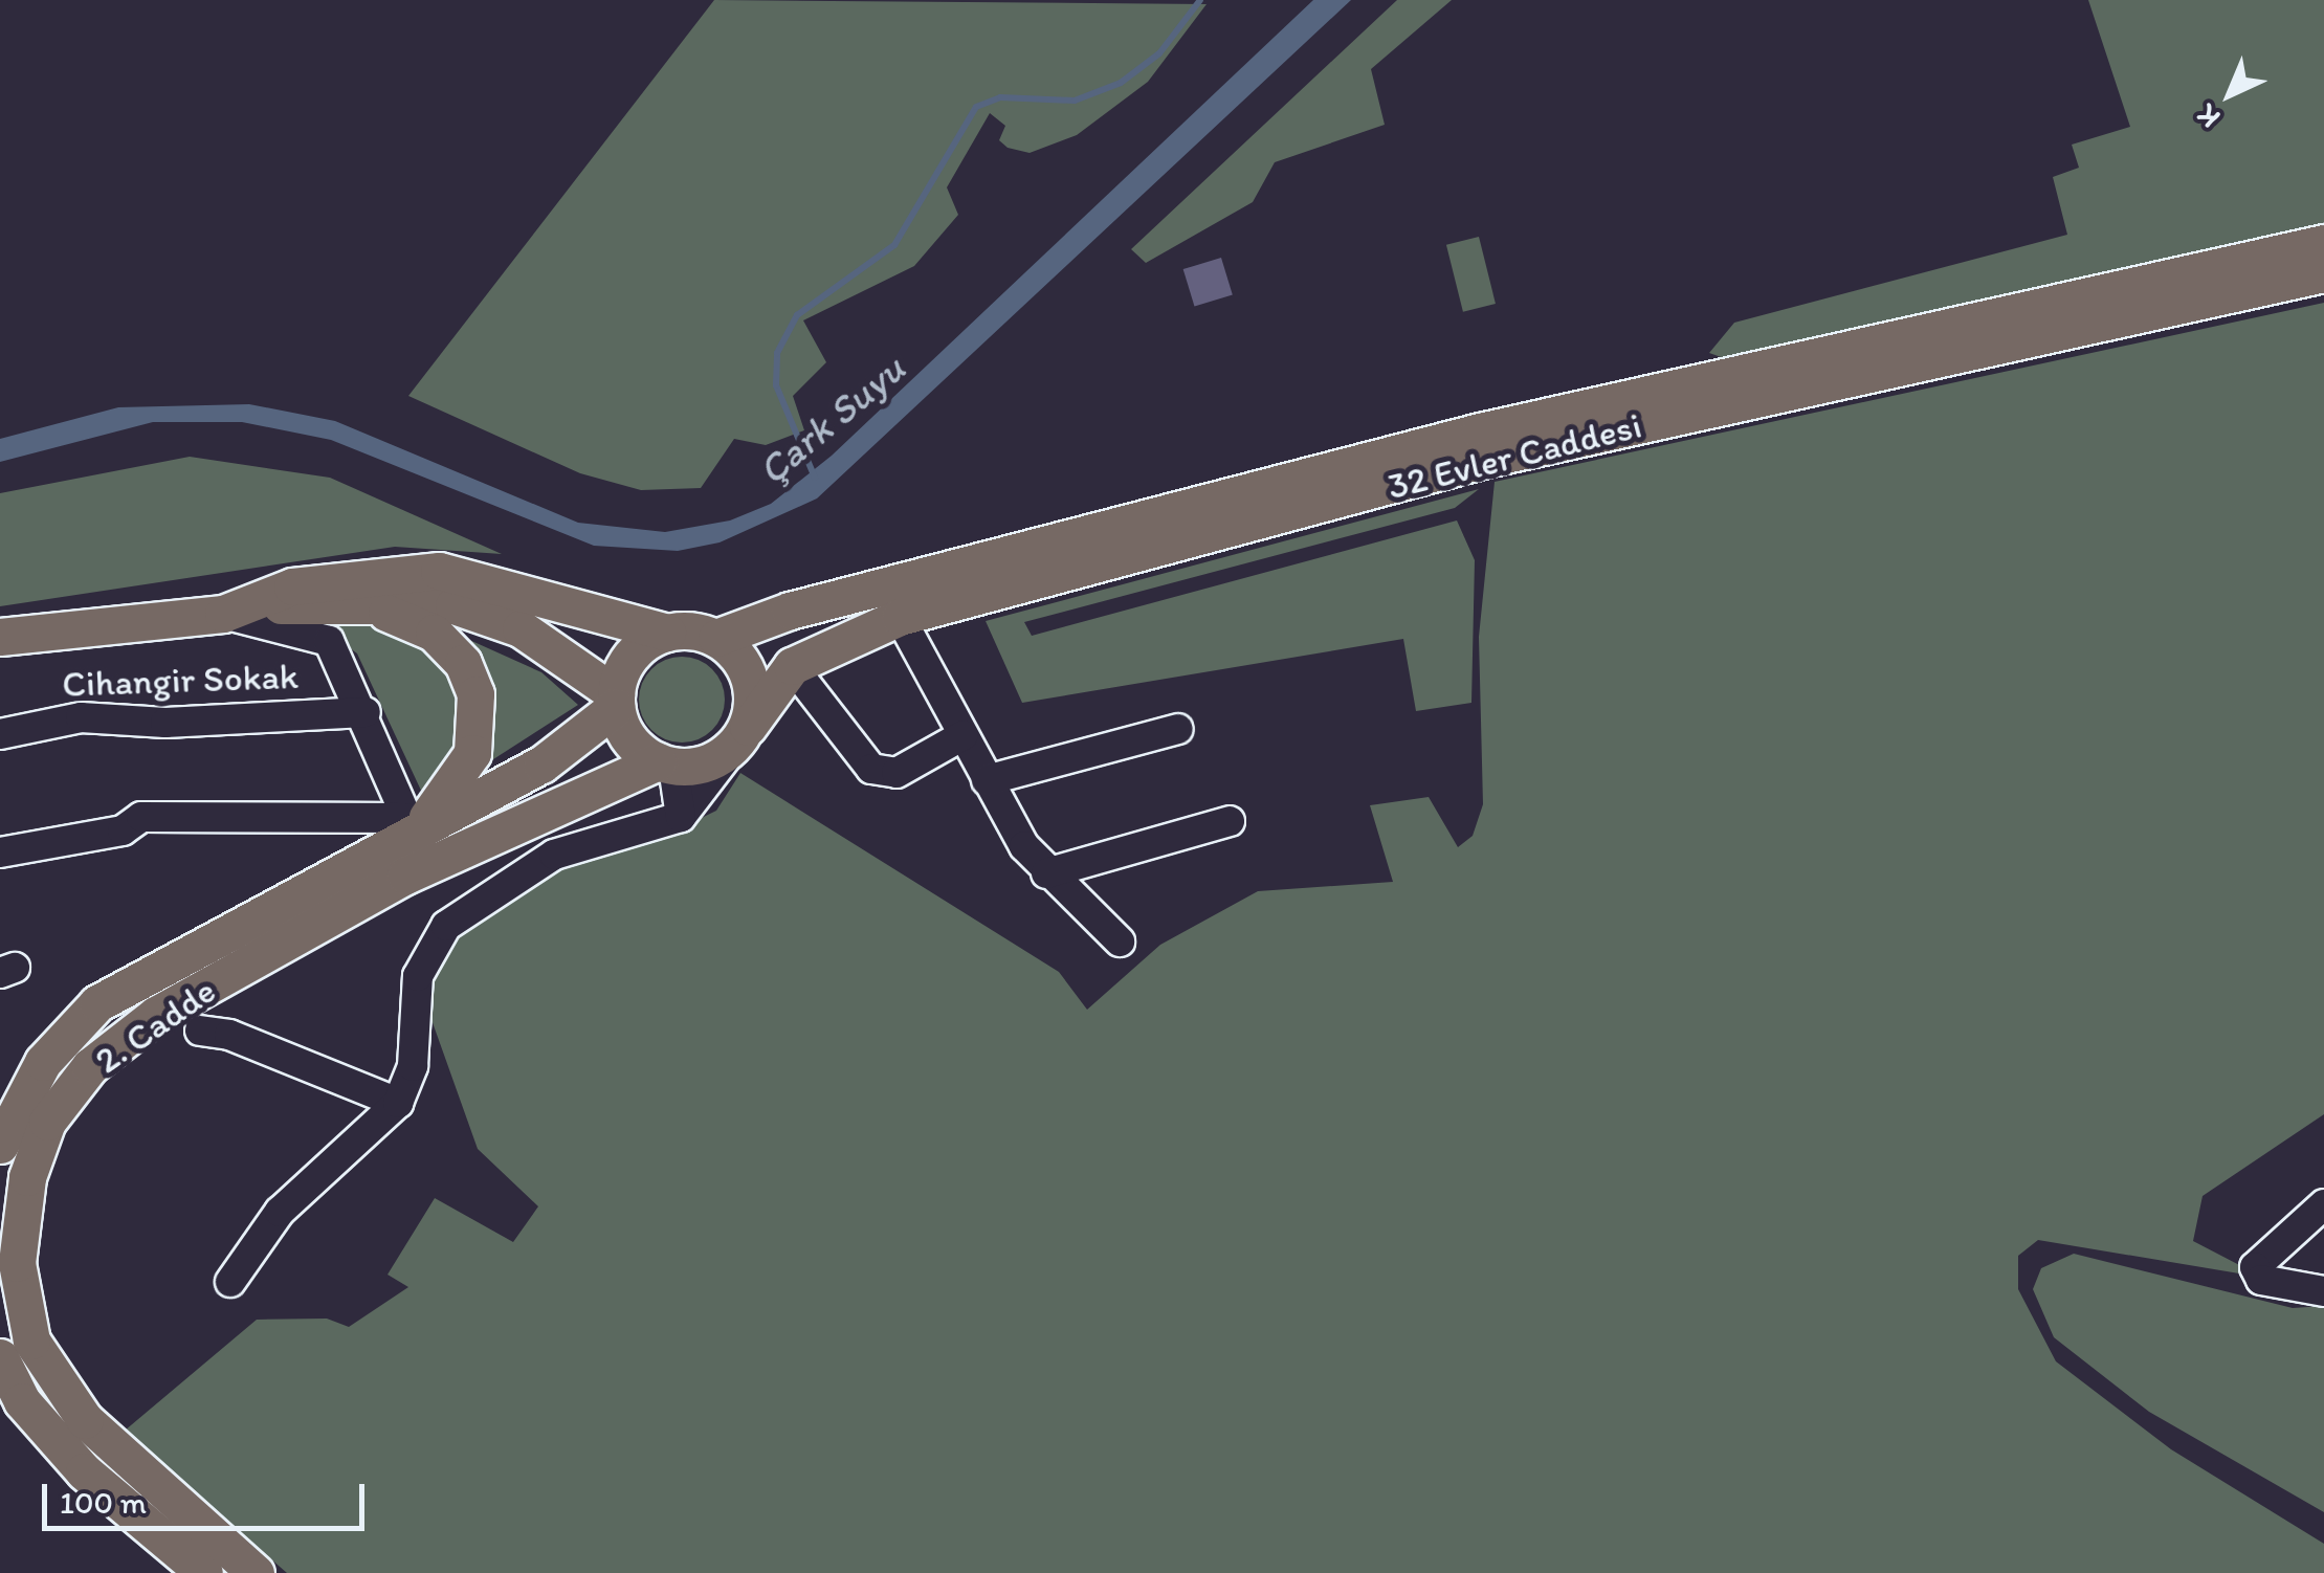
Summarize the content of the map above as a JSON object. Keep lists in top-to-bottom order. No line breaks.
{"streets":{"main road":["32 Evler Caddesi","2. Cadde"],"street":["Cihangir Sokak"]},"crossings":[["32 Evler Caddesi","2. Cadde"]],"water":["Çark Suyu"],"scale_bar":"100 m","north":"bottom left"}
